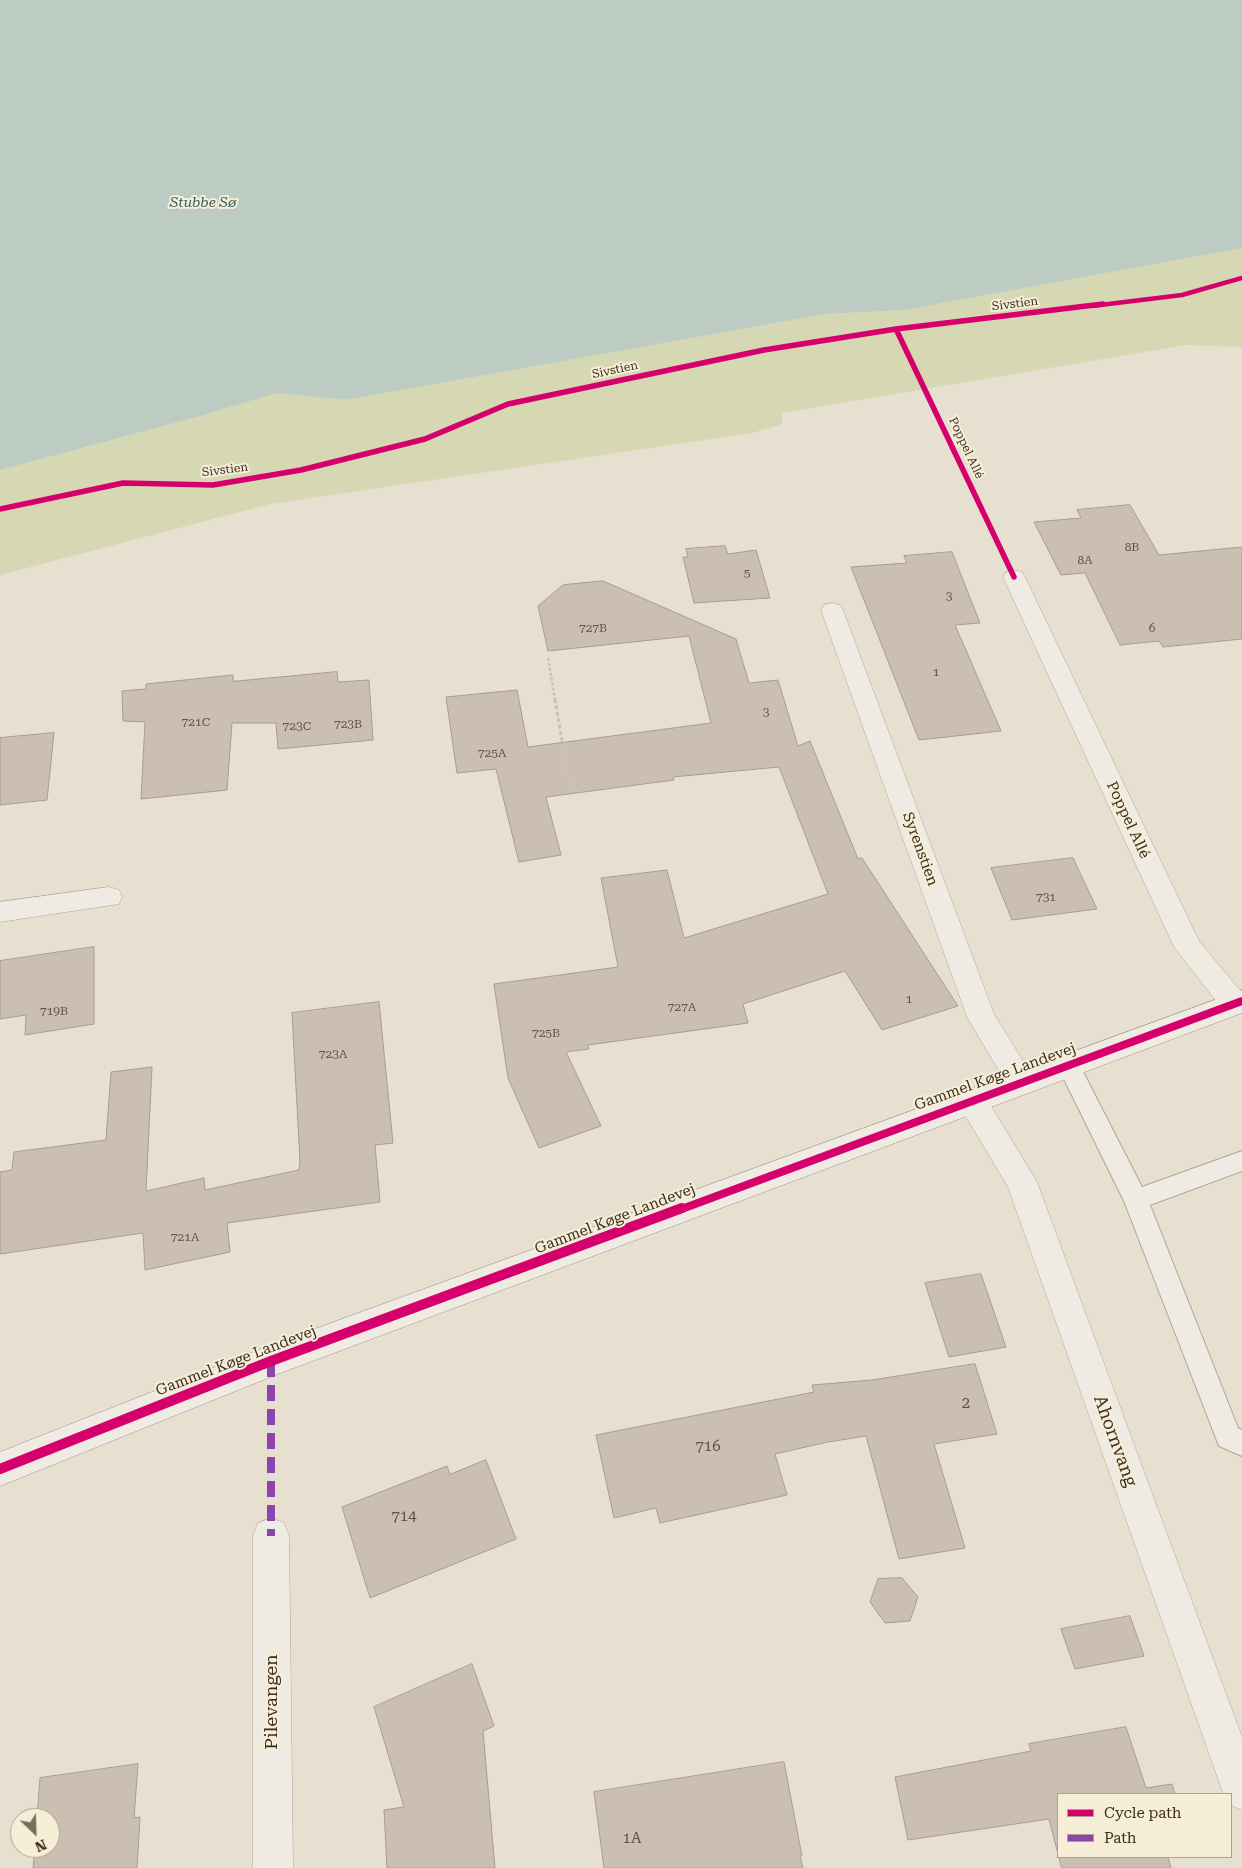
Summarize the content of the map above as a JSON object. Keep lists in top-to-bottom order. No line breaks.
{"streets":{"street":["Poppel Allé","Syrenstien","Gammel Køge Landevej","Ahornvang","Pilevangen"],"cycle path":["Sivstien"]},"crossings":[["Poppel Allé","Gammel Køge Landevej"],["Syrenstien","Gammel Køge Landevej"],["Gammel Køge Landevej","Ahornvang"]],"water":["Stubbe Sø"],"house_numbers":["8B","8A","5","3","727B","6","1","3","721C","723B","723C","725A","731","1","727A","719B","725B","723A","721A","2","716","714","1A"],"legend":["Cycle path","Path"],"north":"bottom right"}
